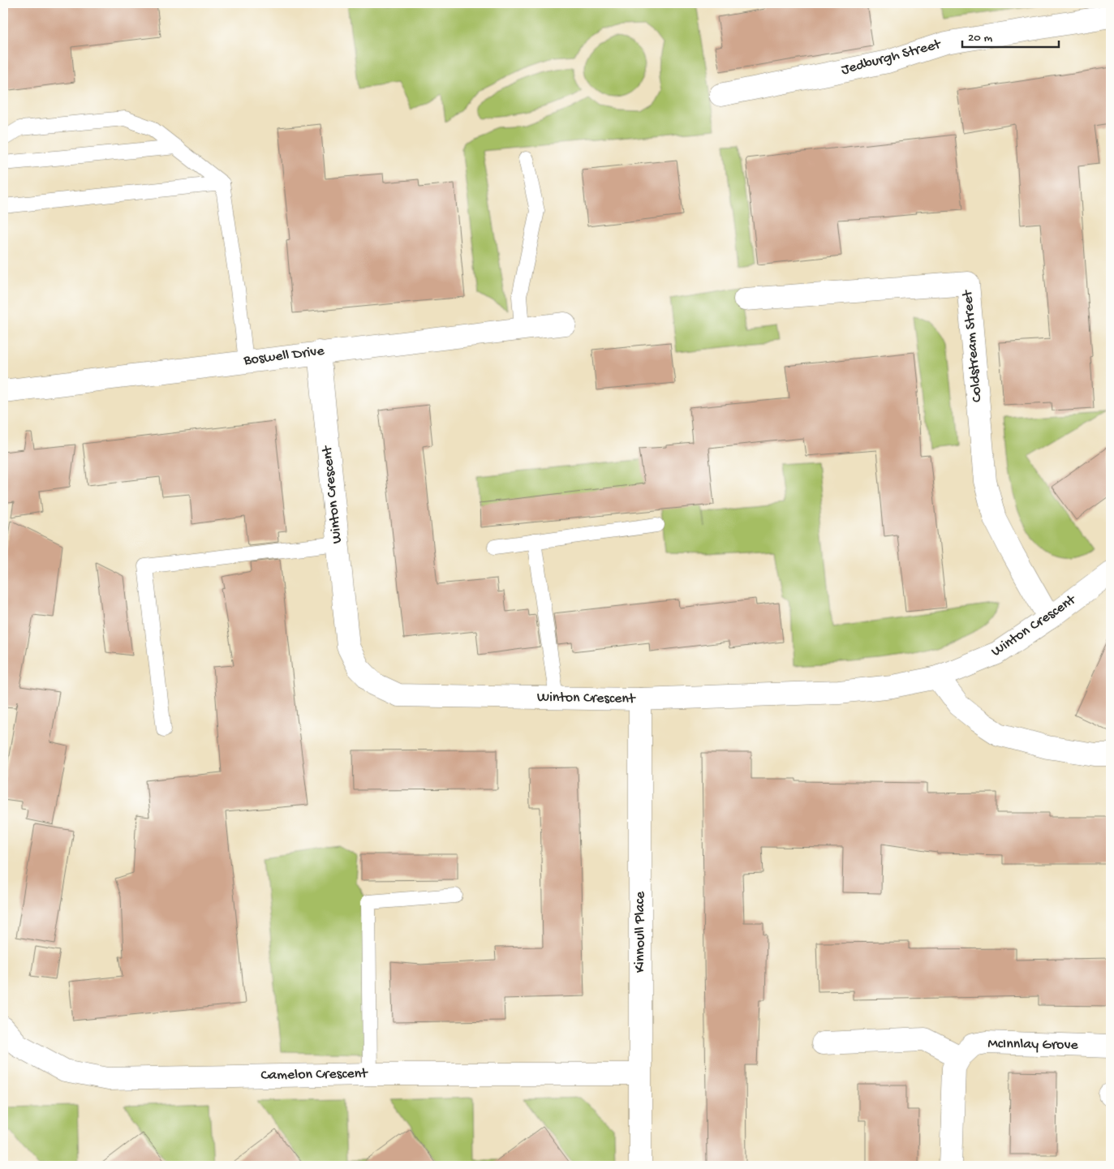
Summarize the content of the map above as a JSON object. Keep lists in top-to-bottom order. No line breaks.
{"streets":{"street":["Jedburgh Street","Coldstream Street","Boswell Drive","Winton Crescent","Kinnoull Place","McInnlay Grove","Camelon Crescent"]},"crossings":[["Coldstream Street","Winton Crescent"],["Boswell Drive","Winton Crescent"],["Winton Crescent","Kinnoull Place"],["Kinnoull Place","Camelon Crescent"]],"scale_bar":"20 m"}
